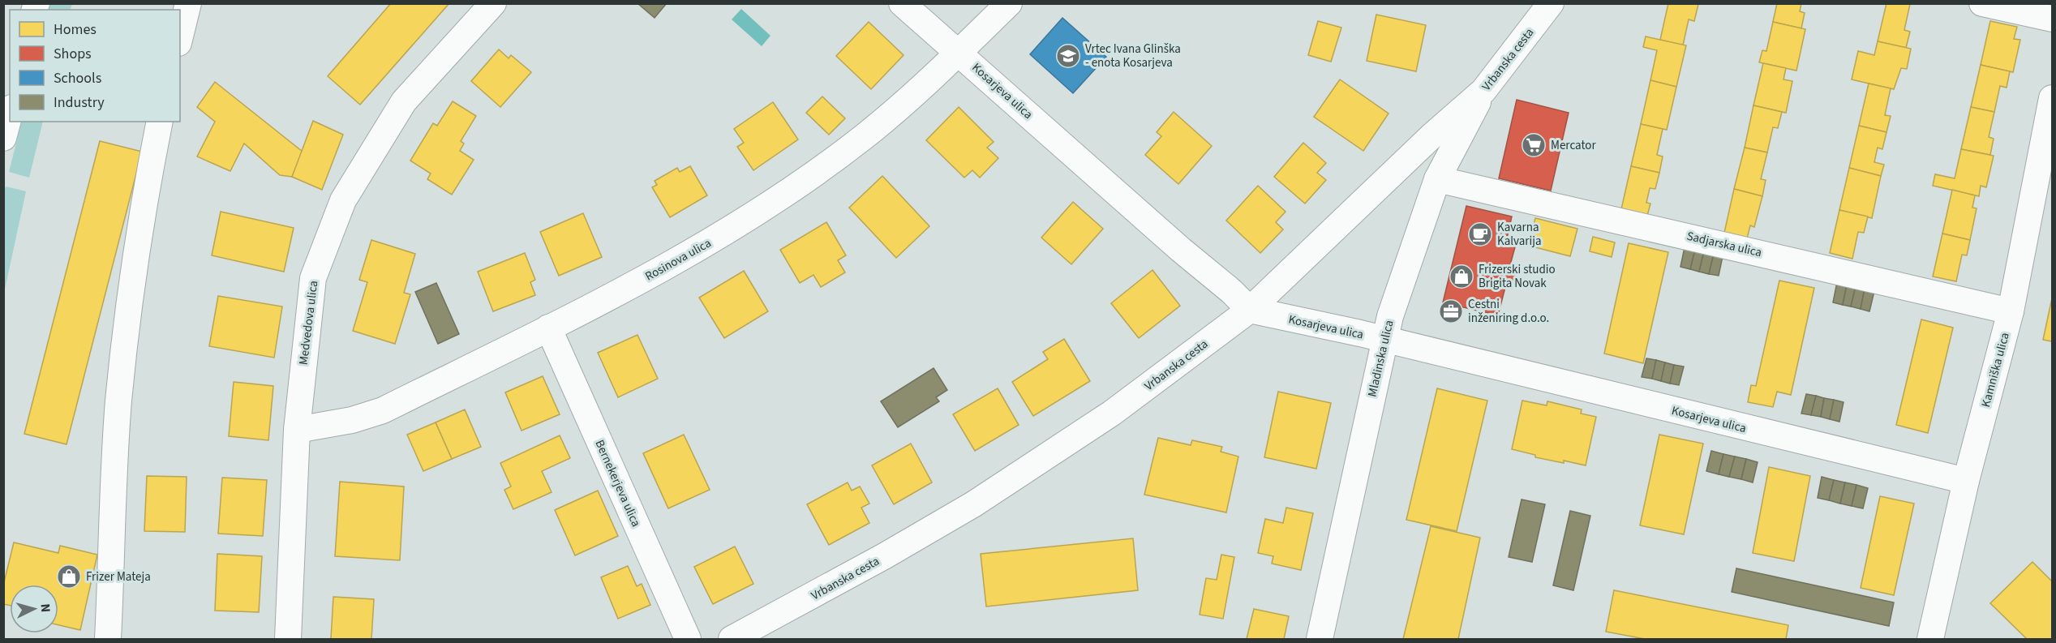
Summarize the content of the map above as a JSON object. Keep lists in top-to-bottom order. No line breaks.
{"streets":{"street":["Vrbanska cesta","Kosarjeva ulica","Sadjarska ulica","Rosinova ulica","Medvedova ulica","Mladinska ulica","Kamniška ulica","Bernekerjeva ulica"]},"crossings":[["Vrbanska cesta","Kosarjeva ulica"],["Vrbanska cesta","Mladinska ulica"],["Kosarjeva ulica","Rosinova ulica"],["Kosarjeva ulica","Mladinska ulica"],["Kosarjeva ulica","Kamniška ulica"],["Sadjarska ulica","Mladinska ulica"],["Sadjarska ulica","Kamniška ulica"],["Rosinova ulica","Medvedova ulica"],["Rosinova ulica","Bernekerjeva ulica"]],"places":{"school or university":["Vrtec Ivana Glinška - enota Kosarjeva"],"supermarket":["Mercator"],"cafe":["Kavarna Kalvarija"],"shop":["Frizerski studio Brigita Novak","Frizer Mateja"],"office":["Cestni inženiring d.o.o."]},"legend":["Homes","Shops","Schools","Industry"],"north":"right"}
